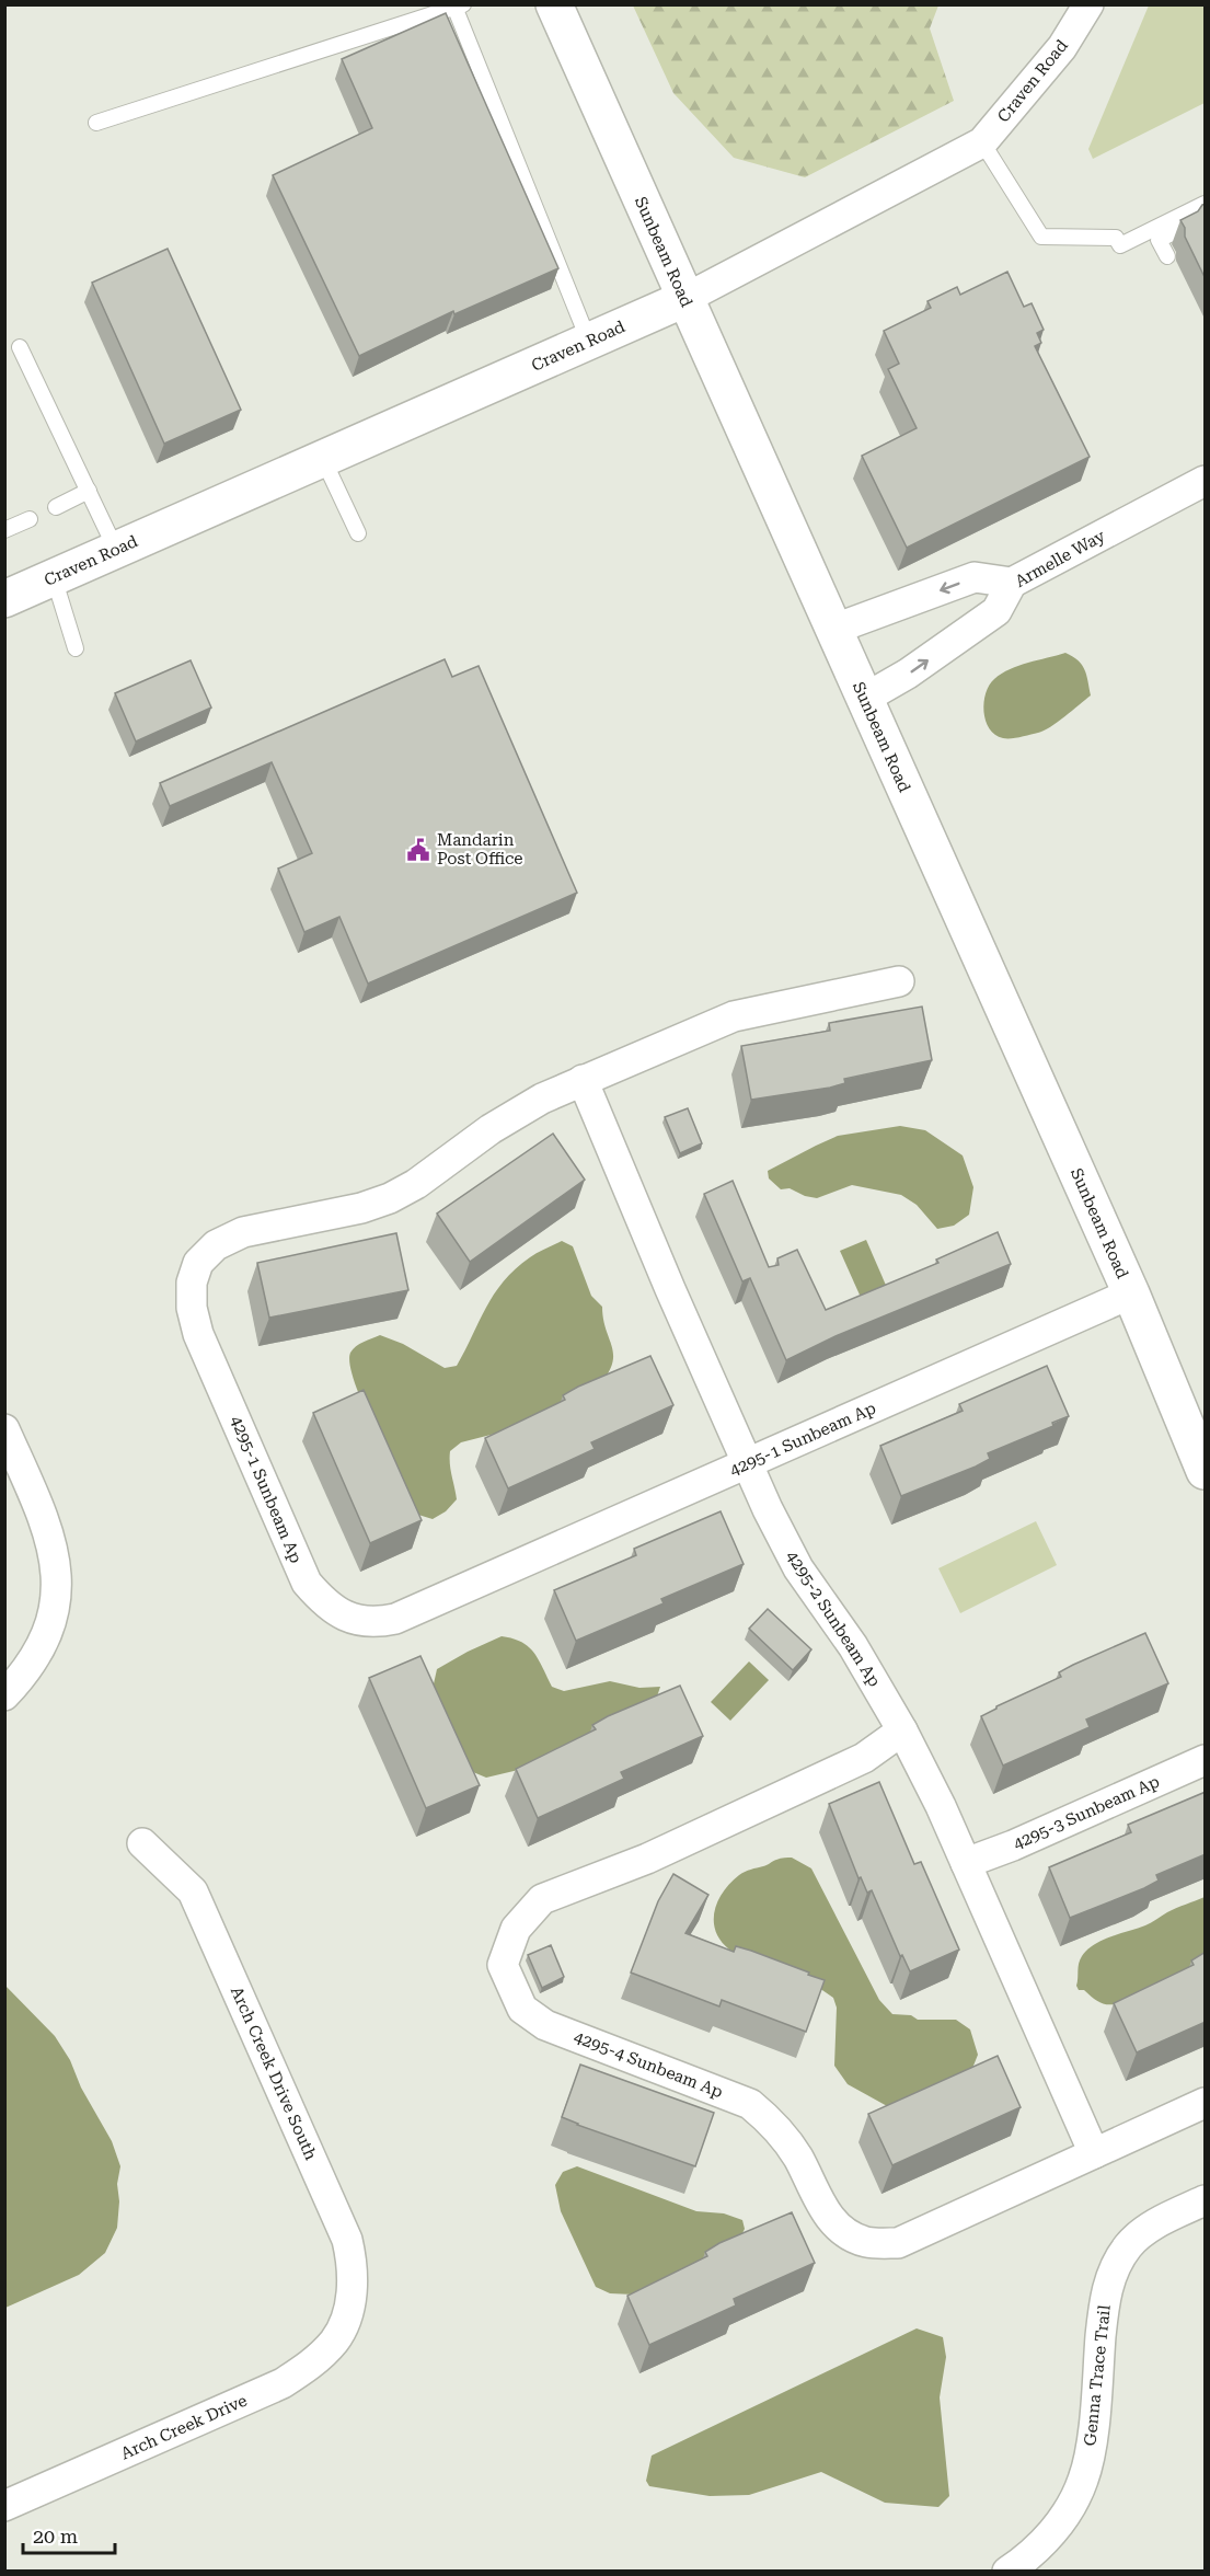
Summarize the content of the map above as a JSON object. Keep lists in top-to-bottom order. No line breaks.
{"streets":{"street":["Craven Road","Sunbeam Road","Armelle Way","4295-1 Sunbeam Ap","4295-2 Sunbeam Ap","4295-3 Sunbeam Ap","4295-4 Sunbeam Ap","Arch Creek Drive South","Genna Trace Trail","Arch Creek Drive"]},"crossings":[["Craven Road","Sunbeam Road"],["Sunbeam Road","Armelle Way"],["Sunbeam Road","4295-1 Sunbeam Ap"],["4295-1 Sunbeam Ap","4295-2 Sunbeam Ap"],["4295-2 Sunbeam Ap","4295-3 Sunbeam Ap"],["4295-2 Sunbeam Ap","4295-4 Sunbeam Ap"],["Arch Creek Drive South","Arch Creek Drive"]],"one_way":["Armelle Way"],"places":{"public building":["Mandarin Post Office"]},"scale_bar":"20 m"}
